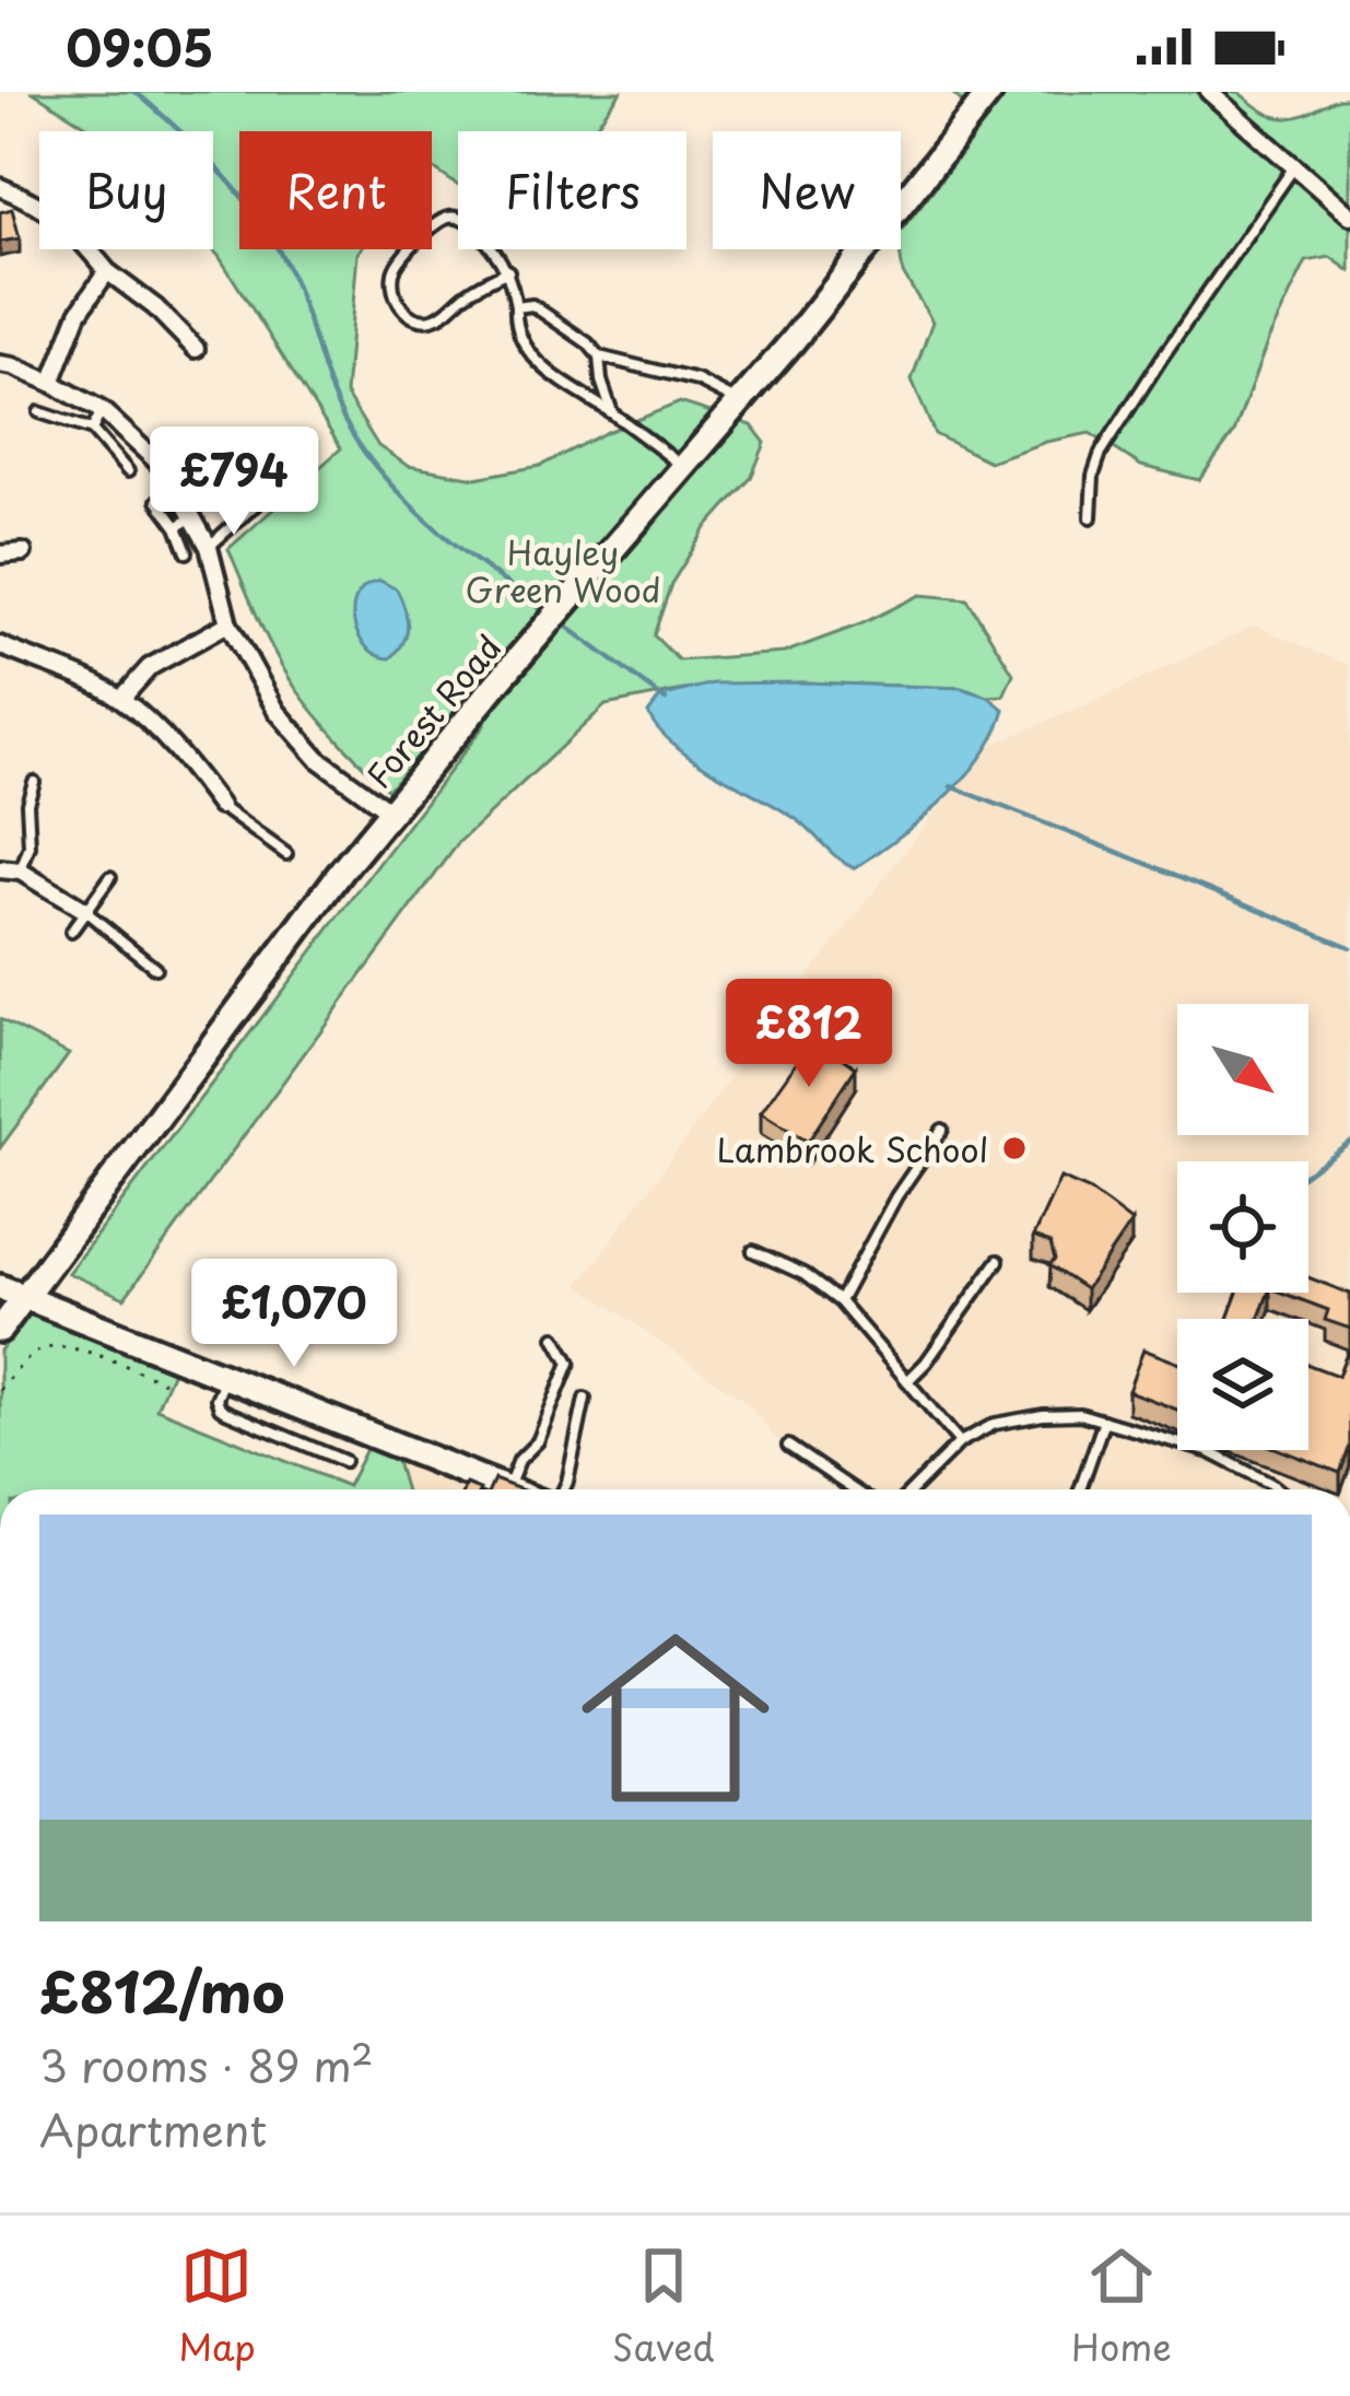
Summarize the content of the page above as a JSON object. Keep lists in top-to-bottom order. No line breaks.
{"streets":{"main road":["Forest Road"]},"parks":["Hayley Green Wood"],"places":["Lambrook School"],"north":"bottom right","page":{"status":"09:05","chip":["Buy","Rent","Filters","New"],"price":["£794","£812","£1,070"],"list":[{"name":"£812/mo","note":"3 rooms · 89 m² · Apartment"}],"tabs":["Map","Saved","Home"]}}
